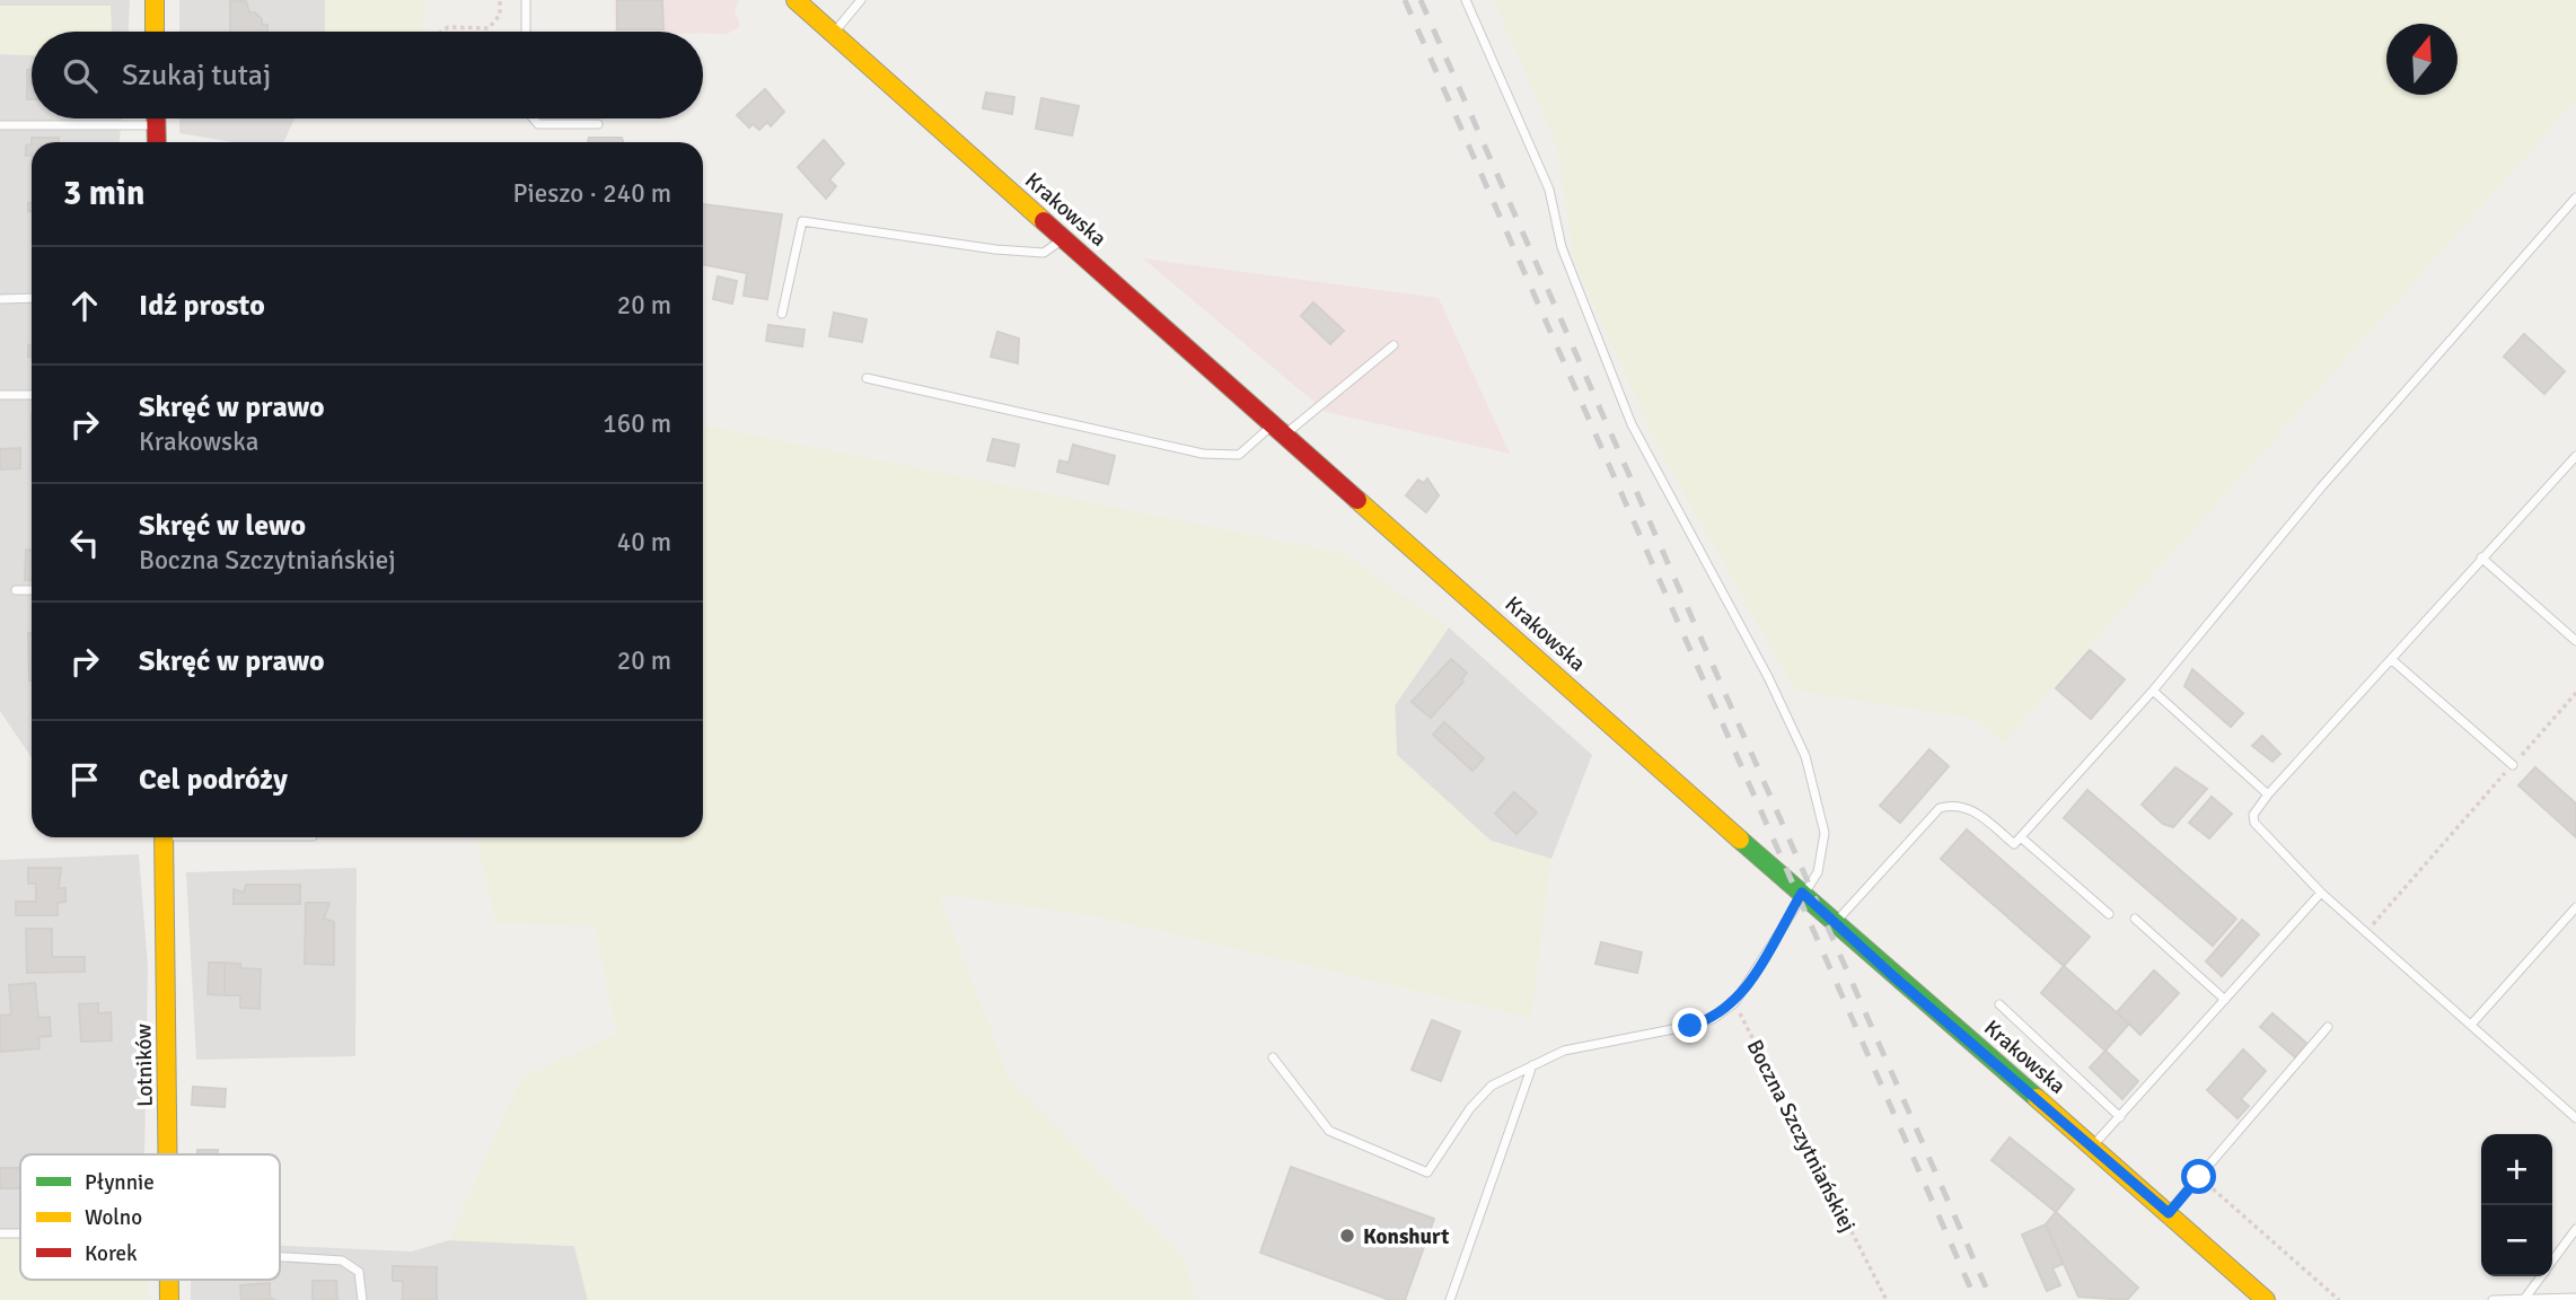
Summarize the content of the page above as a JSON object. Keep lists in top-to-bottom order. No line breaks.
{"streets":{"main road":["Krakowska","Lotników"],"path":["Boczna Szczytniańskiej"]},"places":["Konshurt"],"legend":["Płynnie","Wolno","Korek"],"north":"top","page":{"search":"Szukaj tutaj","heading":["3 min","Pieszo · 240 m"],"list":[["Idź prosto","20 m"],["Skręć w prawo","Krakowska","160 m"],["Skręć w lewo","Boczna Szczytniańskiej","40 m"],["Skręć w prawo","20 m"],"Cel podróży"],"map_buttons":["+","−"]}}
